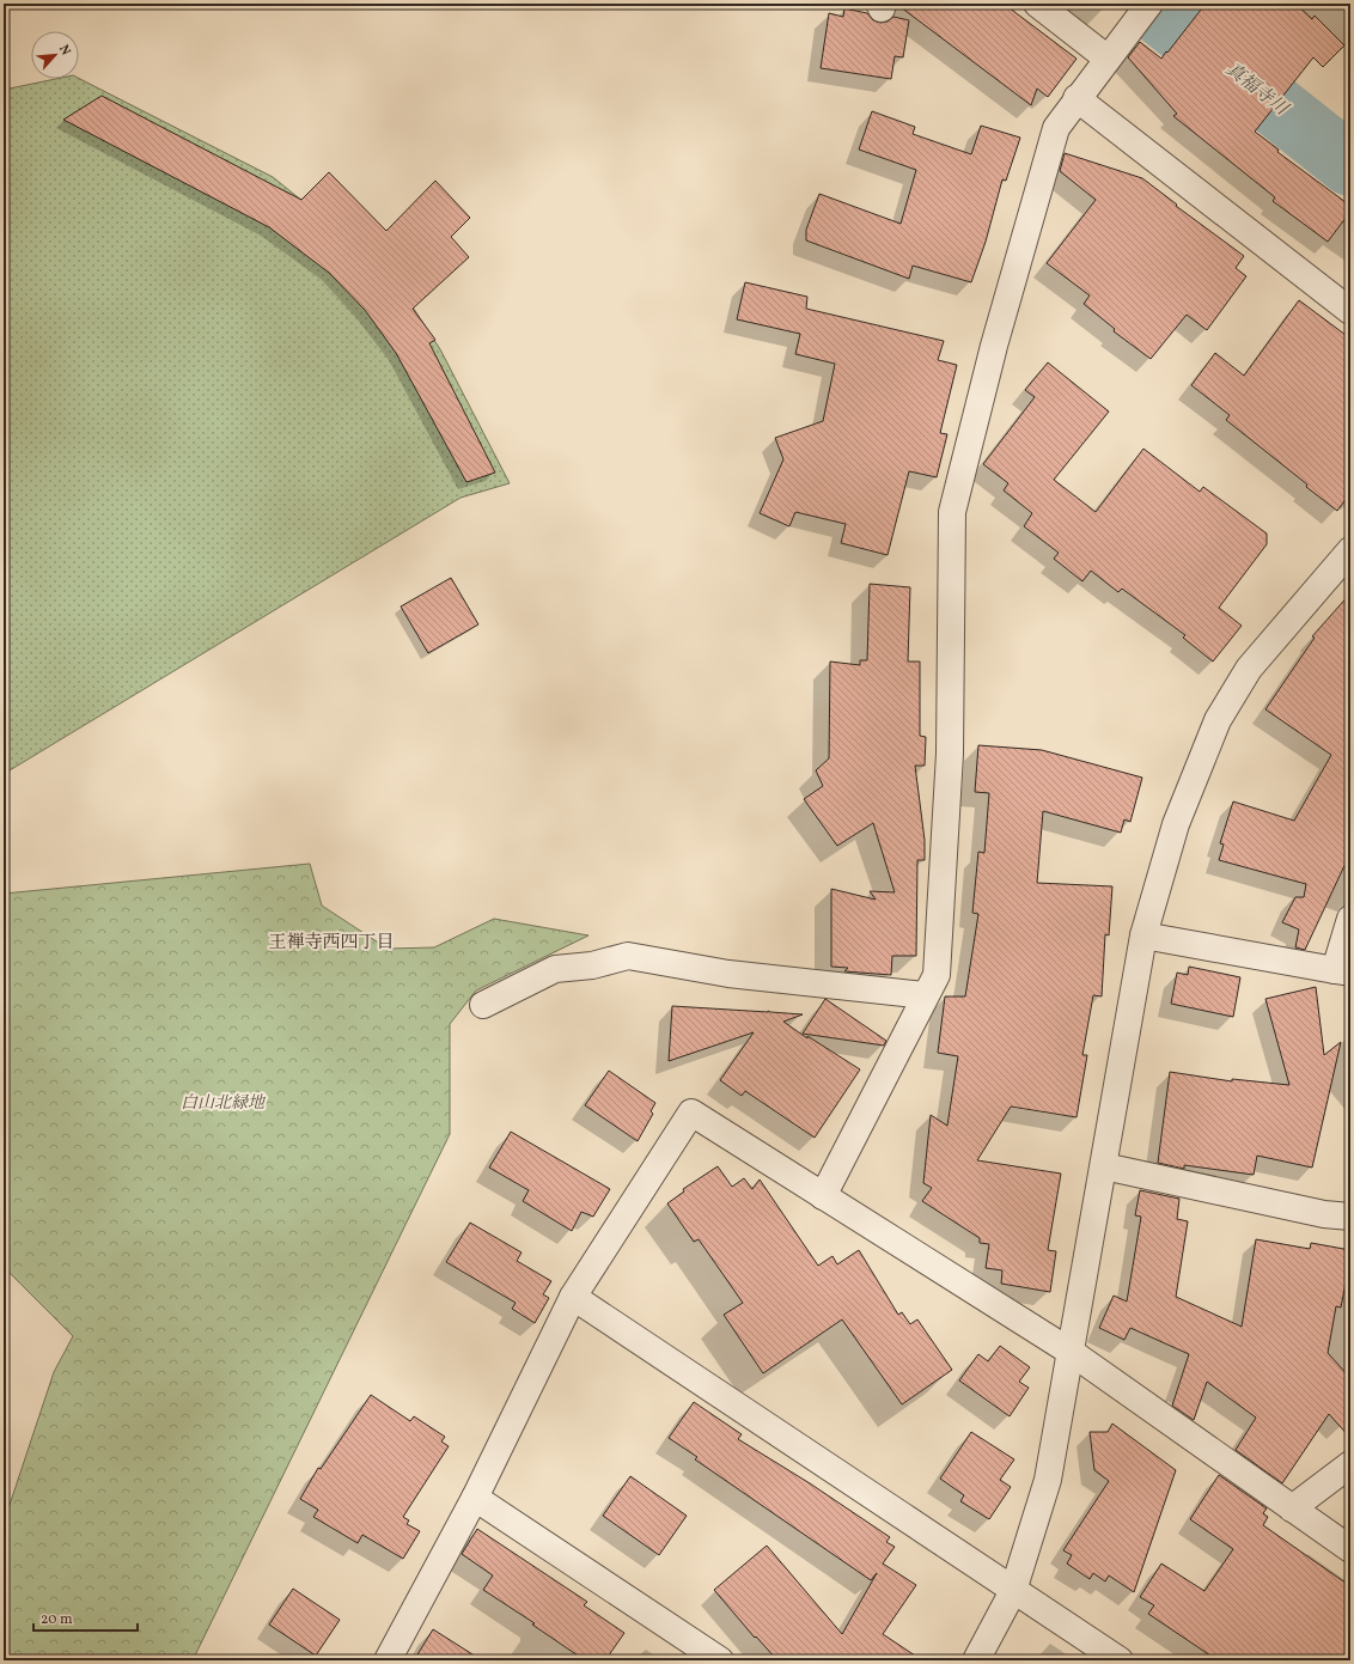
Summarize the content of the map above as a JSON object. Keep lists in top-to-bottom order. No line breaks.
{"districts":["王禅寺西四丁目"],"water":["真福寺川"],"parks":["白山北緑地"],"scale_bar":"20 m","north":"top right"}
